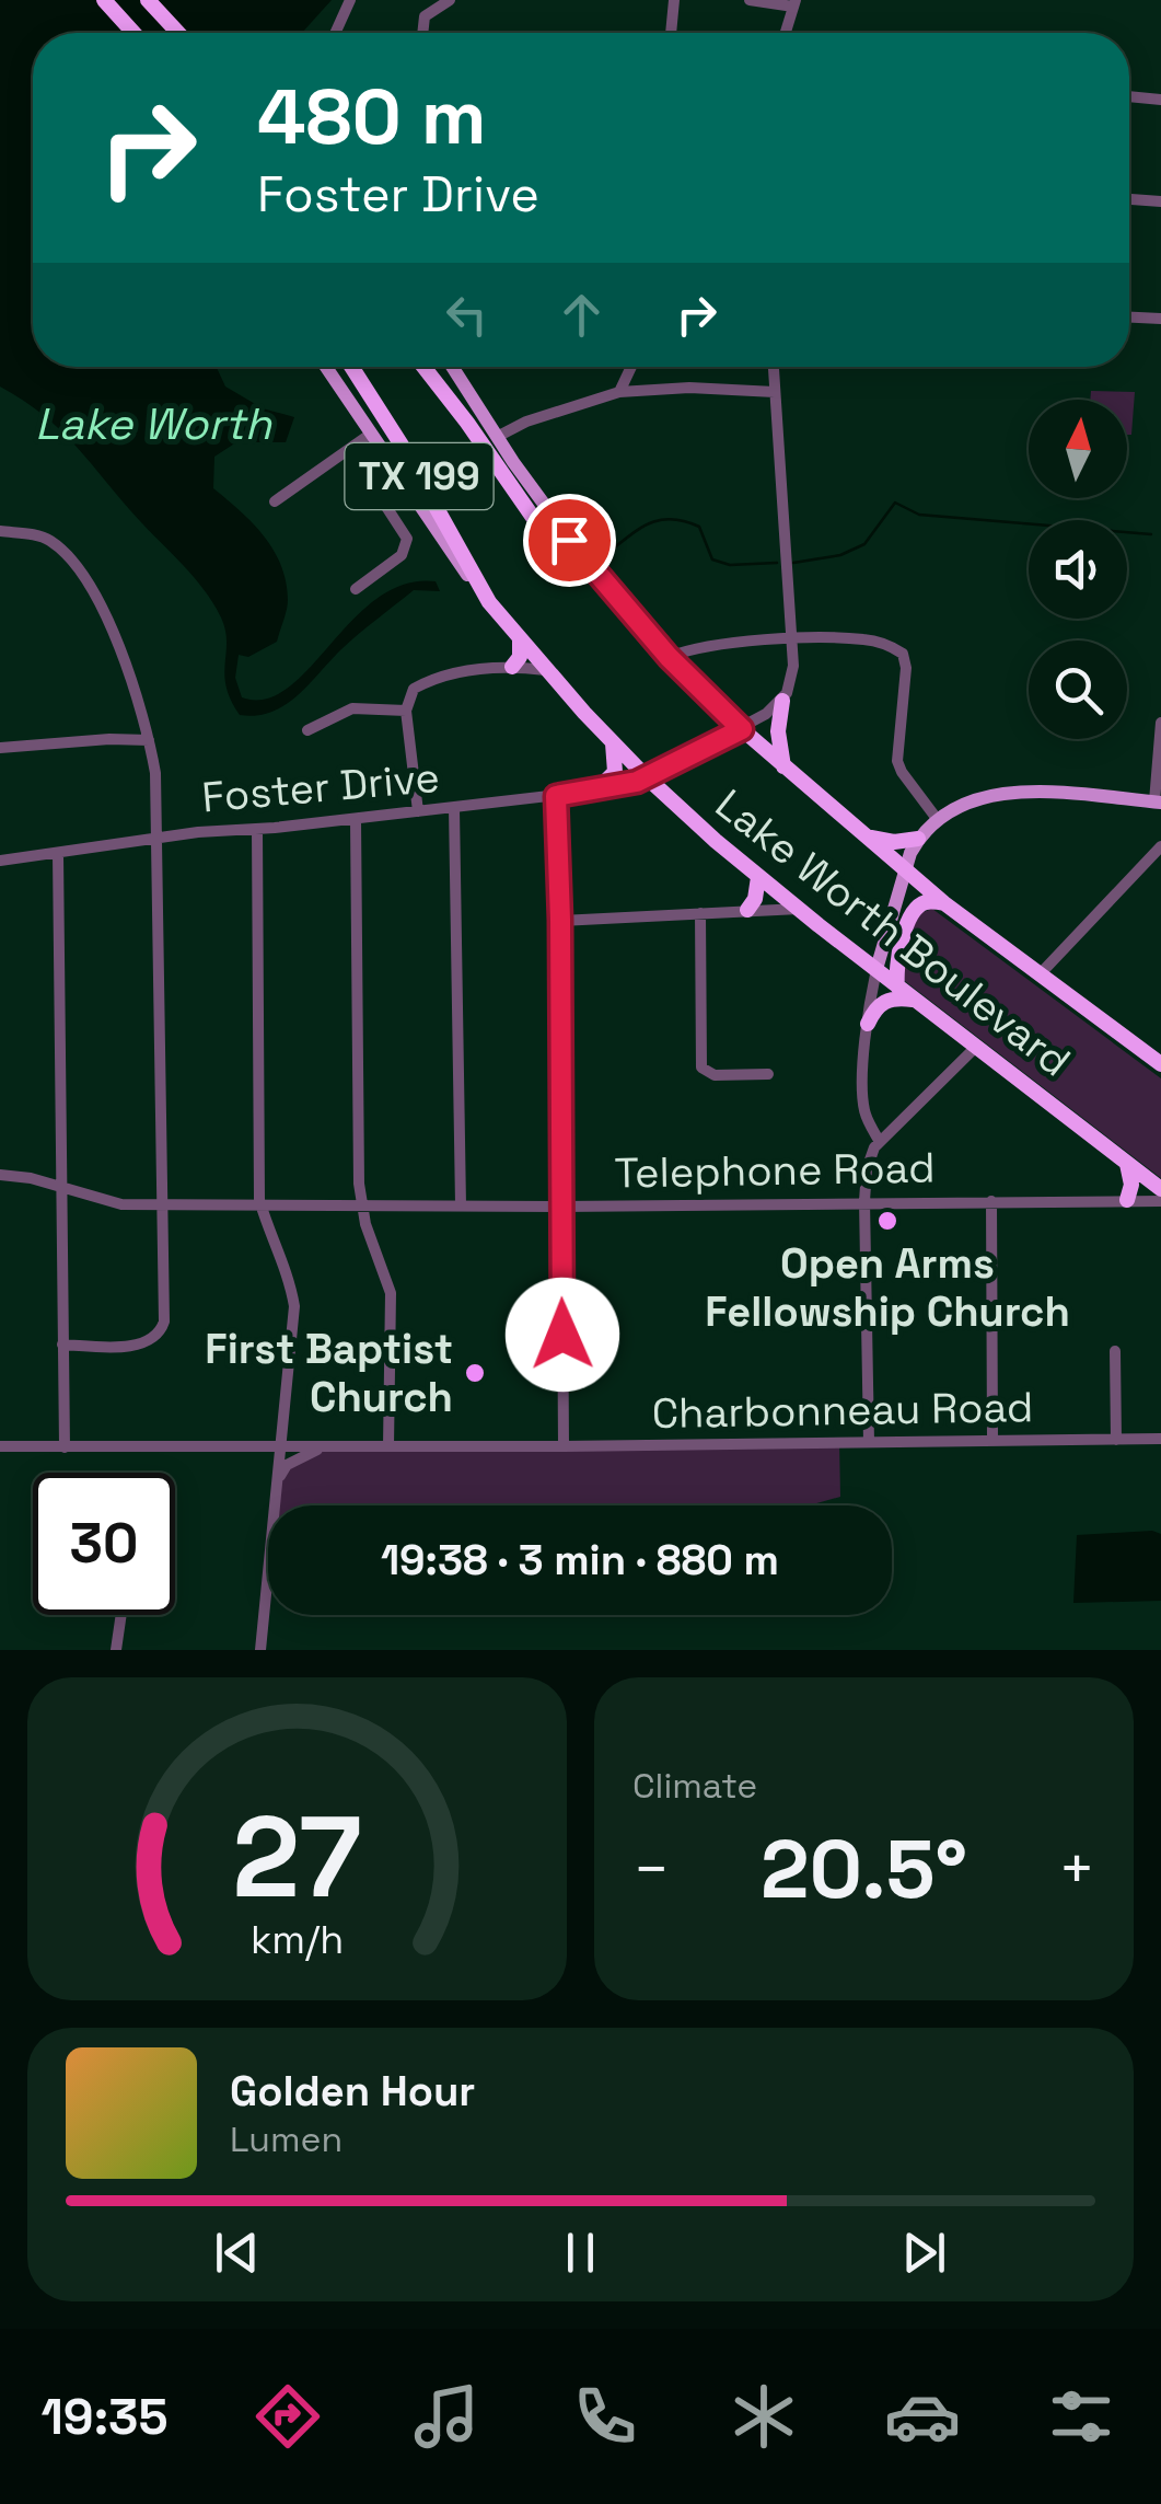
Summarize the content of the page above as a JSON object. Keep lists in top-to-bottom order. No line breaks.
{"streets":{"highway":["TX 199","Lake Worth Boulevard"],"street":["Foster Drive","Telephone Road","Charbonneau Road"]},"crossings":[["TX 199","Lake Worth Boulevard"],["Foster Drive","Lake Worth Boulevard"]],"water":["Lake Worth"],"places":["Open Arms Fellowship Church","First Baptist Church"],"north":"top","page":{"turn":["480 m","Foster Drive"],"limit":"30","trip":"19:38 · 3 min · 880 m","tile":"Climate","heat":["−","20.5°","+"],"song":["Golden Hour","Lumen"],"tabs":"19:35","gauge":["27","km/h"]}}
